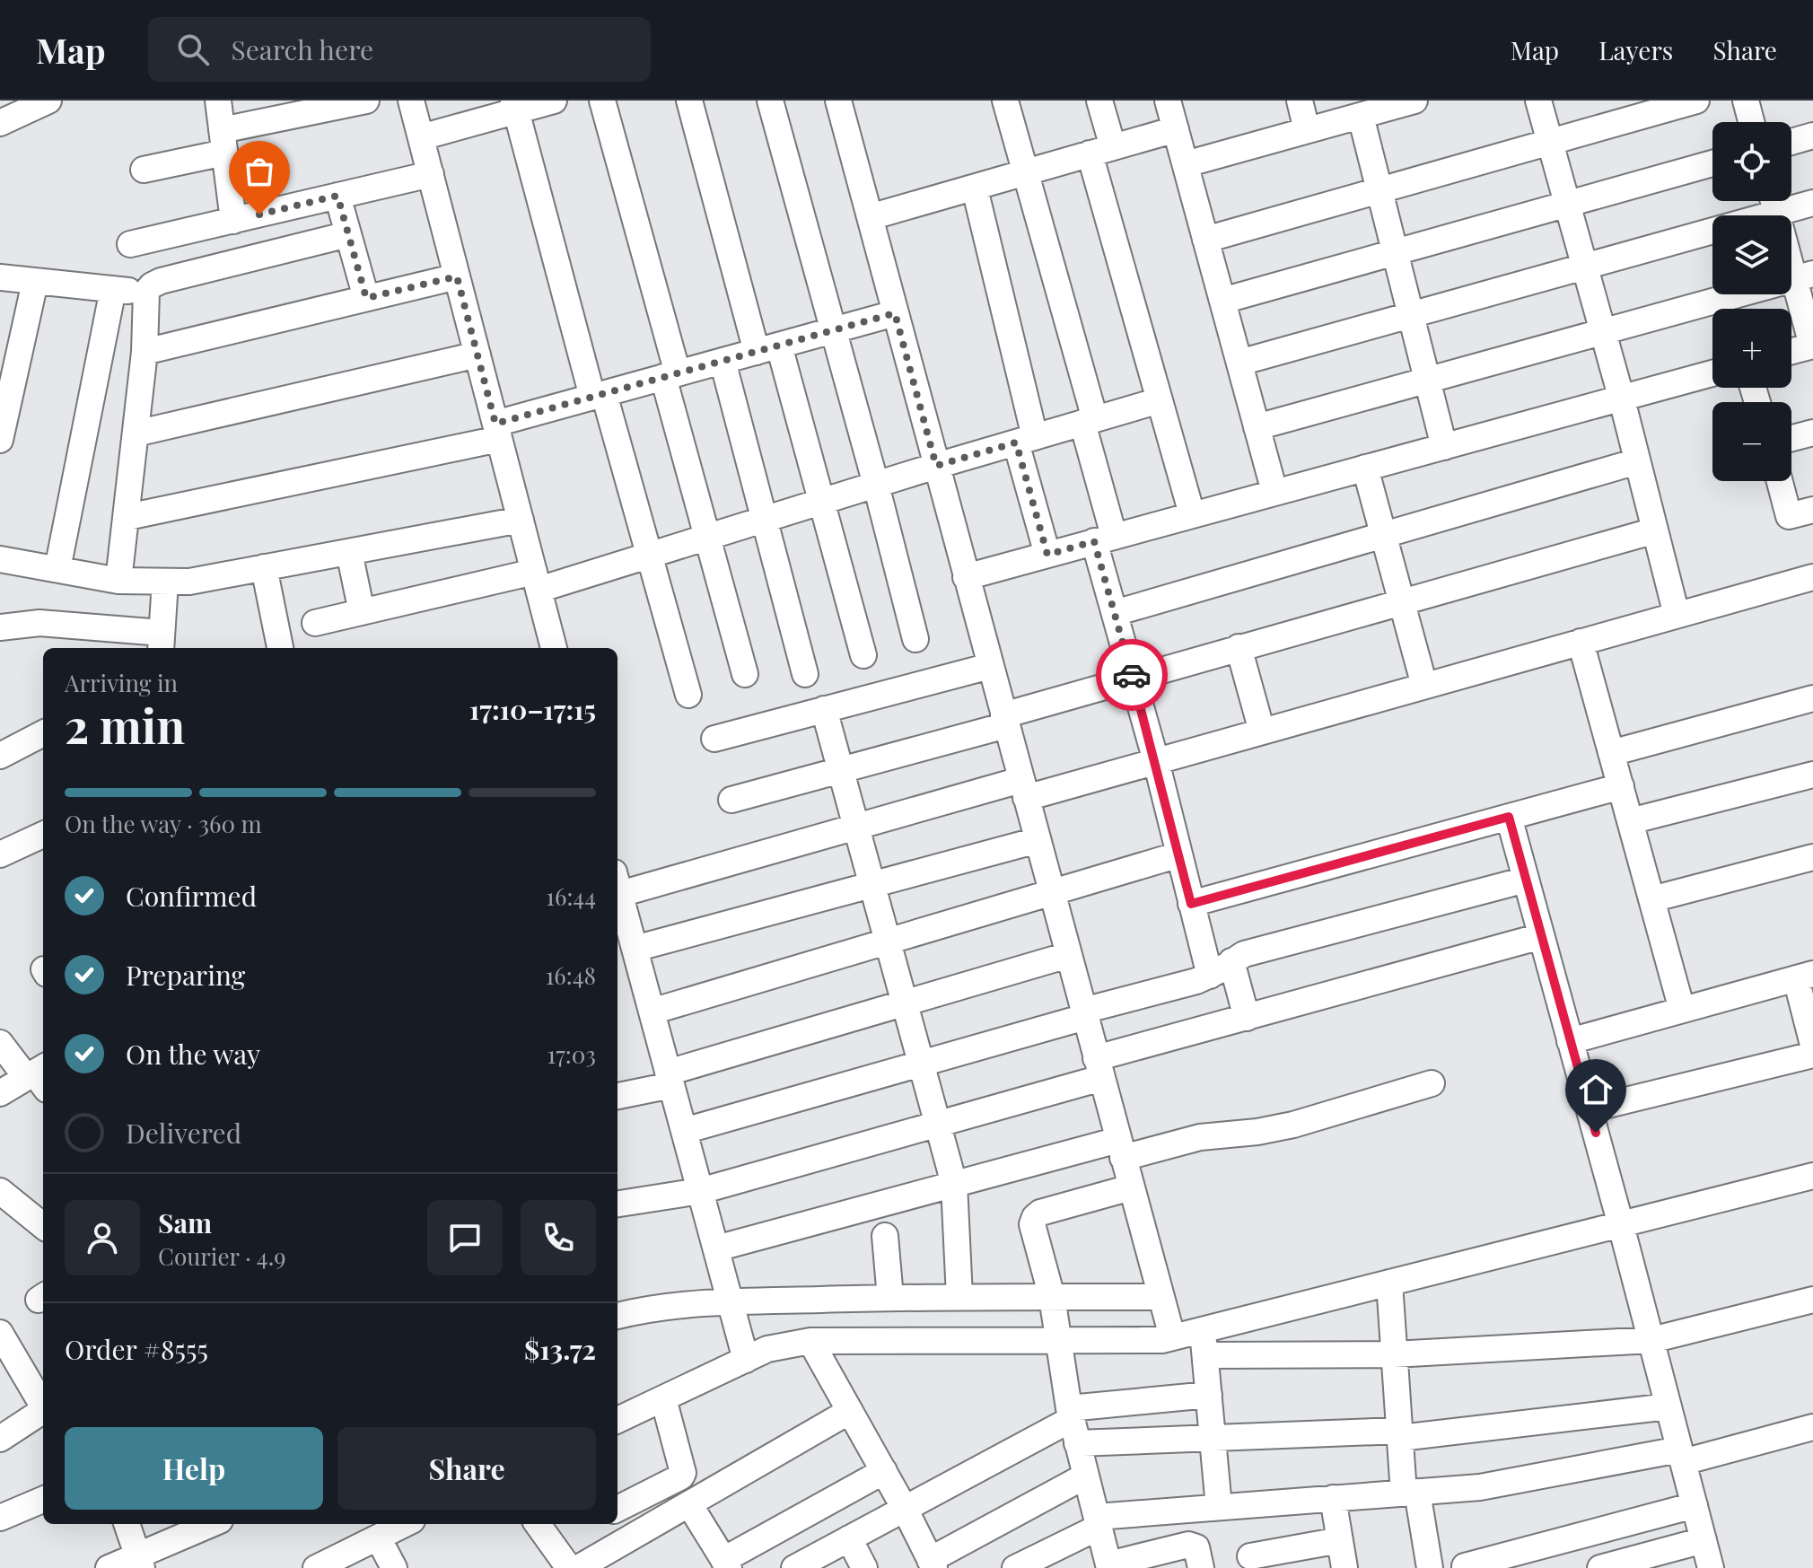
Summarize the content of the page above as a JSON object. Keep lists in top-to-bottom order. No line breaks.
{"page":{"header":"Map","search":"Search here","nav":["Map","Layers","Share"],"map_buttons":["+","−"],"heading":["2 min","Arriving in","17:10–17:15"],"panel":["Sam","Courier · 4.9","Order #8555","$13.72"],"bar":"On the way · 360 m","list":[["Confirmed","16:44"],["Preparing","16:48"],["On the way","17:03"],"Delivered"],"buttons":["Help","Share"]}}
